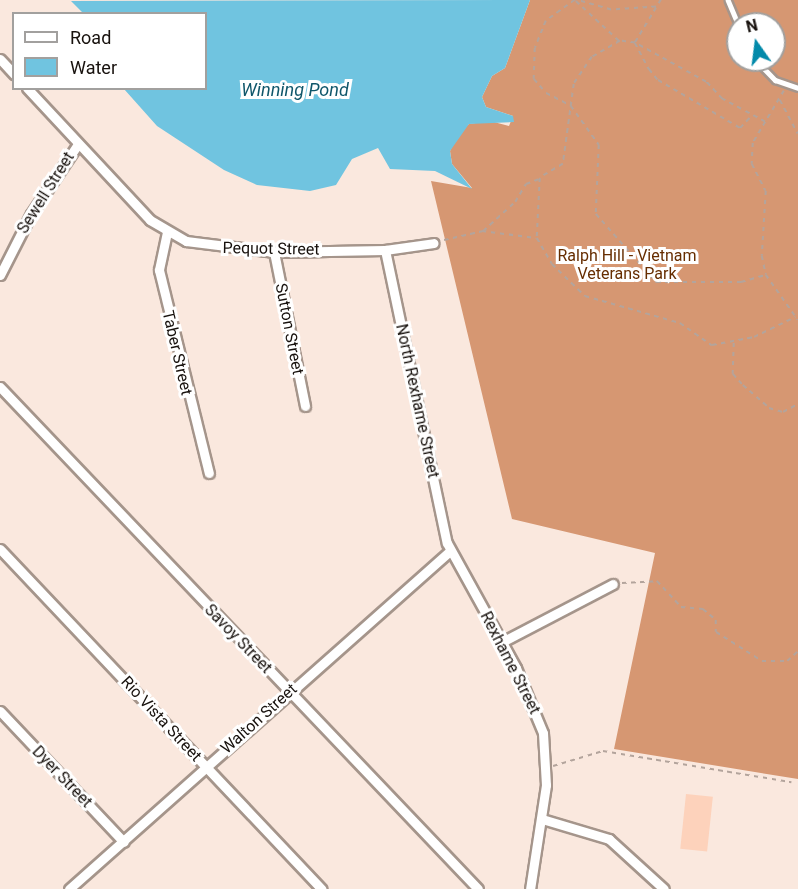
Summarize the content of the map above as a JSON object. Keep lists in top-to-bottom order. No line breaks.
{"streets":{"street":["Sewell Street","Pequot Street","Sutton Street","Taber Street","North Rexhame Street","Savoy Street","Rexhame Street","Rio Vista Street","Walton Street","Dyer Street"]},"crossings":[["Sewell Street","Pequot Street"],["Pequot Street","Sutton Street"],["Pequot Street","Taber Street"],["Pequot Street","North Rexhame Street"],["North Rexhame Street","Rexhame Street"],["North Rexhame Street","Walton Street"],["Savoy Street","Walton Street"],["Rexhame Street","Walton Street"],["Rio Vista Street","Walton Street"],["Walton Street","Dyer Street"]],"water":["Winning Pond"],"parks":["Ralph Hill - Vietnam Veterans Park"],"legend":["Road","Water"],"north":"top"}
